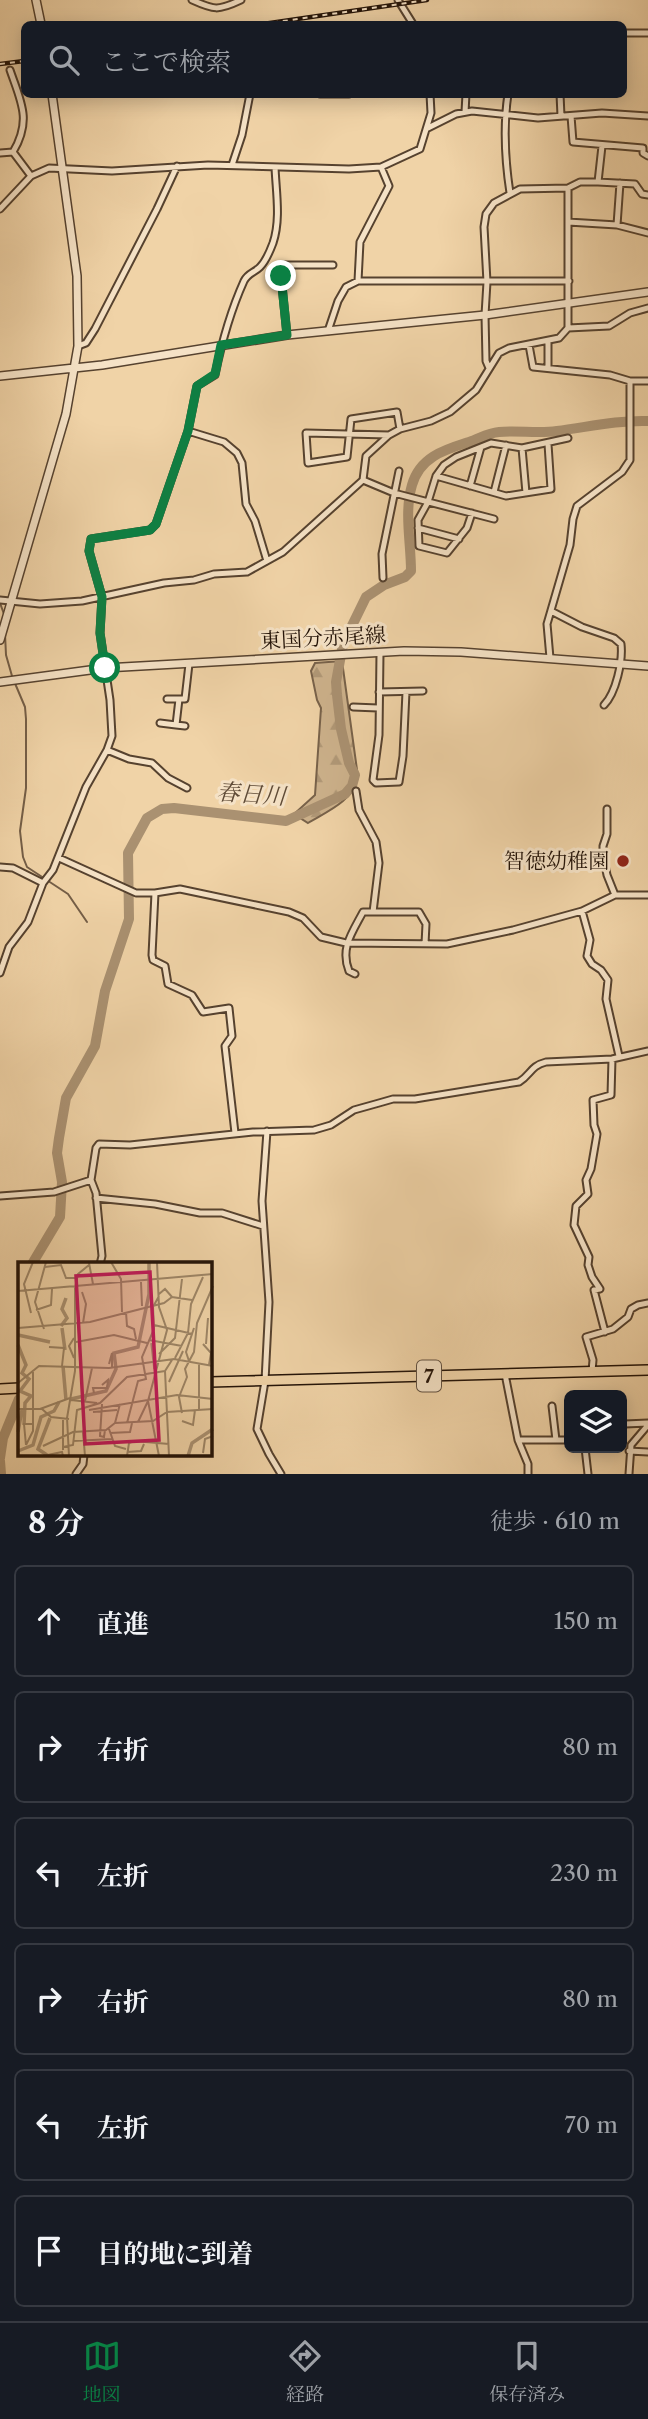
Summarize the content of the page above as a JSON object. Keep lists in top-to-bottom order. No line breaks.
{"streets":{"main road":["7"],"street":["東国分赤尾線"]},"water":["春日川"],"places":["智徳幼稚園"],"page":{"search":"ここで検索","heading":["8 分","徒歩 · 610 m"],"list":[["直進","150 m"],["右折","80 m"],["左折","230 m"],["右折","80 m"],["左折","70 m"],"目的地に到着"],"nav":["地図","経路","保存済み"]}}
